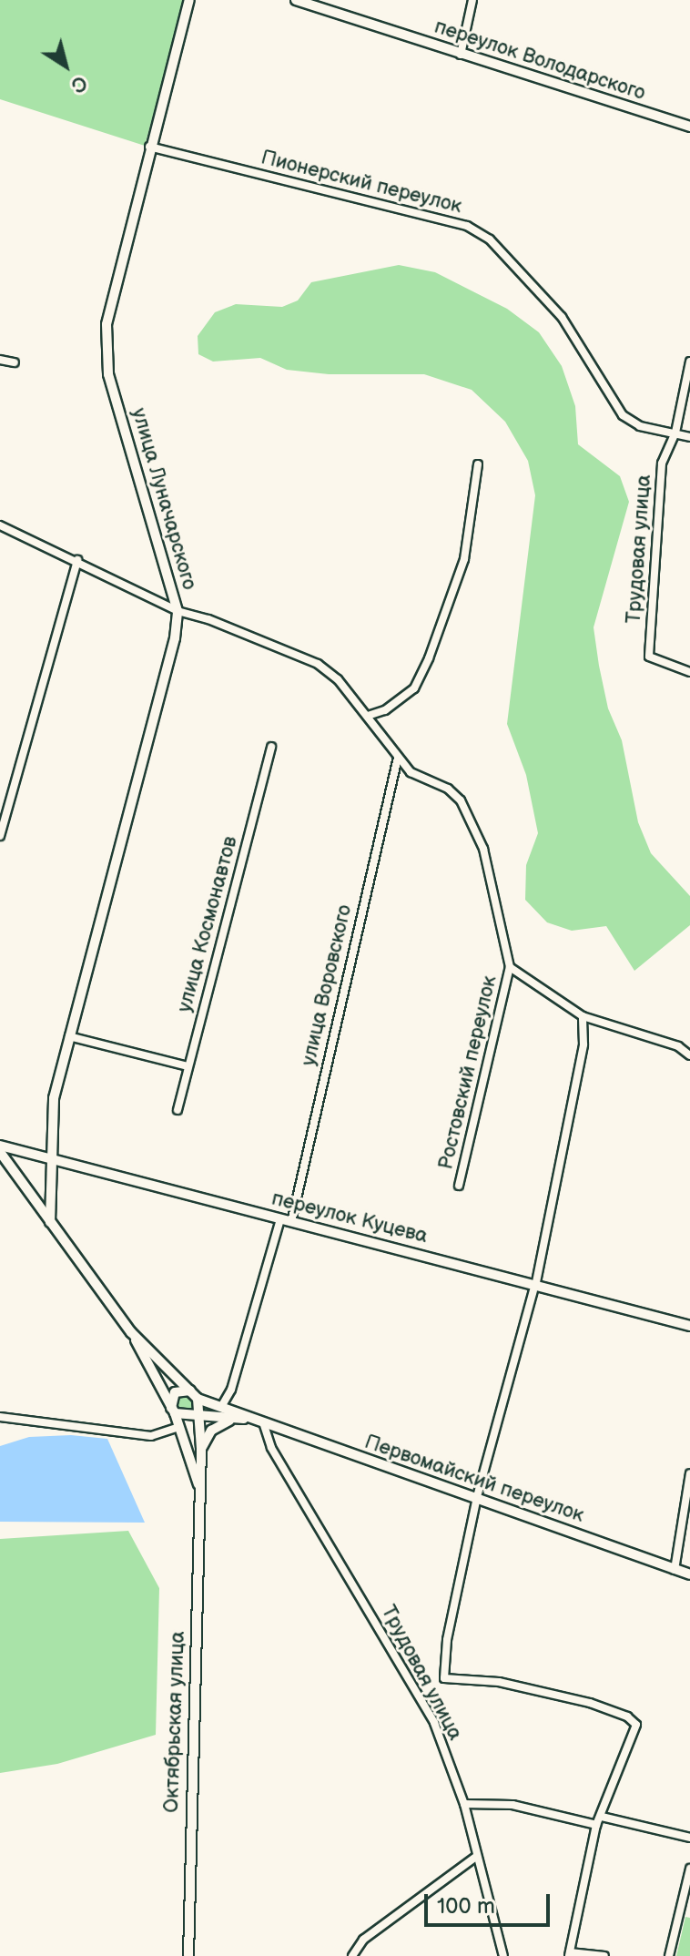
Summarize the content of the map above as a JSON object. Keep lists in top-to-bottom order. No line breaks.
{"streets":{"street":["переулок Володарского","Пионерский переулок","улица Луначарского","Трудовая улица","улица Космонавтов","улица Воровского","Ростовский переулок","переулок Куцева","Первомайский переулок","Октябрьская улица"]},"crossings":[["Пионерский переулок","улица Луначарского"],["Пионерский переулок","Трудовая улица"],["улица Луначарского","Ростовский переулок"],["улица Луначарского","переулок Куцева"],["улица Луначарского","Первомайский переулок"],["Трудовая улица","Ростовский переулок"],["Трудовая улица","переулок Куцева"],["Трудовая улица","Первомайский переулок"],["улица Воровского","Ростовский переулок"],["улица Воровского","переулок Куцева"],["Первомайский переулок","Октябрьская улица"]],"scale_bar":"100 m","north":"bottom right"}
